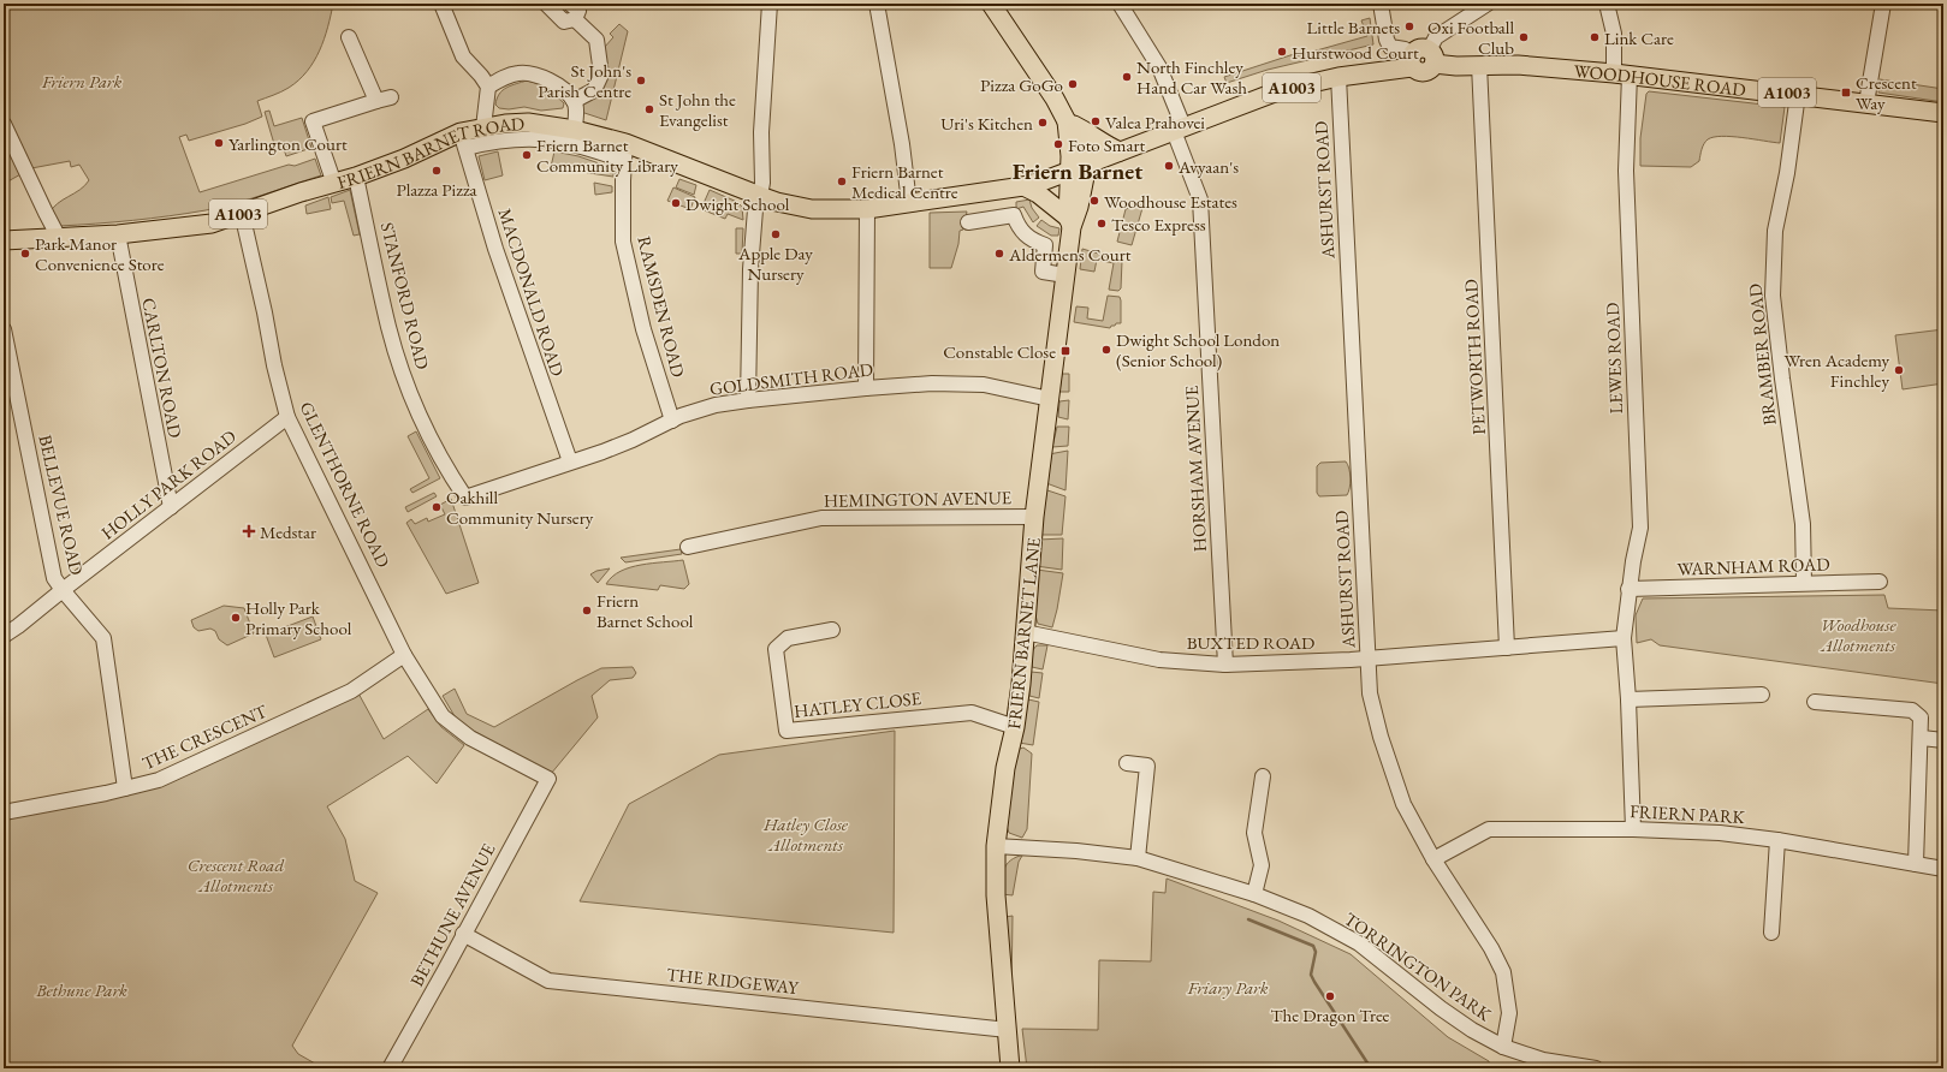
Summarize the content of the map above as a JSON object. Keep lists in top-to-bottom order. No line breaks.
{"streets":{"main road":["WOODHOUSE ROAD","A1003","FRIERN BARNET ROAD","FRIERN BARNET LANE"],"street":["ASHURST ROAD","MACDONALD ROAD","STANFORD ROAD","RAMSDEN ROAD","BRAMBER ROAD","PETWORTH ROAD","LEWES ROAD","CARLTON ROAD","GOLDSMITH ROAD","HORSHAM AVENUE","HOLLY PARK ROAD","GLENTHORNE ROAD","HEMINGTON AVENUE","BELLEVUE ROAD","WARNHAM ROAD","BUXTED ROAD","HATLEY CLOSE","THE CRESCENT","FRIERN PARK","BETHUNE AVENUE","TORRINGTON PARK","THE RIDGEWAY"]},"crossings":[["WOODHOUSE ROAD","FRIERN BARNET ROAD"],["WOODHOUSE ROAD","ASHURST ROAD"],["WOODHOUSE ROAD","BRAMBER ROAD"],["WOODHOUSE ROAD","PETWORTH ROAD"],["WOODHOUSE ROAD","LEWES ROAD"],["WOODHOUSE ROAD","HORSHAM AVENUE"],["WOODHOUSE ROAD","FRIERN BARNET LANE"],["FRIERN BARNET ROAD","MACDONALD ROAD"],["FRIERN BARNET ROAD","STANFORD ROAD"],["FRIERN BARNET ROAD","RAMSDEN ROAD"],["FRIERN BARNET ROAD","CARLTON ROAD"],["FRIERN BARNET ROAD","GLENTHORNE ROAD"],["FRIERN BARNET ROAD","FRIERN BARNET LANE"],["ASHURST ROAD","BUXTED ROAD"],["ASHURST ROAD","FRIERN PARK"],["ASHURST ROAD","TORRINGTON PARK"],["MACDONALD ROAD","GOLDSMITH ROAD"],["STANFORD ROAD","GOLDSMITH ROAD"],["RAMSDEN ROAD","GOLDSMITH ROAD"],["BRAMBER ROAD","WARNHAM ROAD"],["PETWORTH ROAD","BUXTED ROAD"],["LEWES ROAD","WARNHAM ROAD"],["LEWES ROAD","BUXTED ROAD"],["LEWES ROAD","FRIERN PARK"],["CARLTON ROAD","HOLLY PARK ROAD"],["GOLDSMITH ROAD","FRIERN BARNET LANE"],["HORSHAM AVENUE","BUXTED ROAD"],["HOLLY PARK ROAD","GLENTHORNE ROAD"],["HOLLY PARK ROAD","BELLEVUE ROAD"],["GLENTHORNE ROAD","THE CRESCENT"],["GLENTHORNE ROAD","BETHUNE AVENUE"],["HEMINGTON AVENUE","FRIERN BARNET LANE"],["BELLEVUE ROAD","THE CRESCENT"],["FRIERN BARNET LANE","BUXTED ROAD"],["FRIERN BARNET LANE","HATLEY CLOSE"],["FRIERN BARNET LANE","TORRINGTON PARK"],["FRIERN BARNET LANE","THE RIDGEWAY"],["BETHUNE AVENUE","THE RIDGEWAY"]],"districts":["Friern Barnet"],"parks":["Friern Park","Woodhouse Allotments","Hatley Close Allotments","Crescent Road Allotments","Friary Park","Bethune Park"],"places":{"other":["Little Barnets","Oxi Football Club","Link Care","Hurstwood Court","North Finchley Hand Car Wash","St John's Parish Centre","Pizza GoGo","St John the Evangelist","Valea Prahovei","Uri's Kitchen","Yarlington Court","Foto Smart","Friern Barnet Community Library","Avyaan's","Plazza Pizza","Friern Barnet Medical Centre","Woodhouse Estates","Dwight School","Tesco Express","Apple Day Nursery","Park Manor Convenience Store","Aldermens Court","Dwight School London (Senior School)","Wren Academy Finchley","Oakhill Community Nursery","Friern Barnet School","Holly Park Primary School","The Dragon Tree"],"transit":["Crescent Way","Constable Close"],"health":["Medstar"]}}
